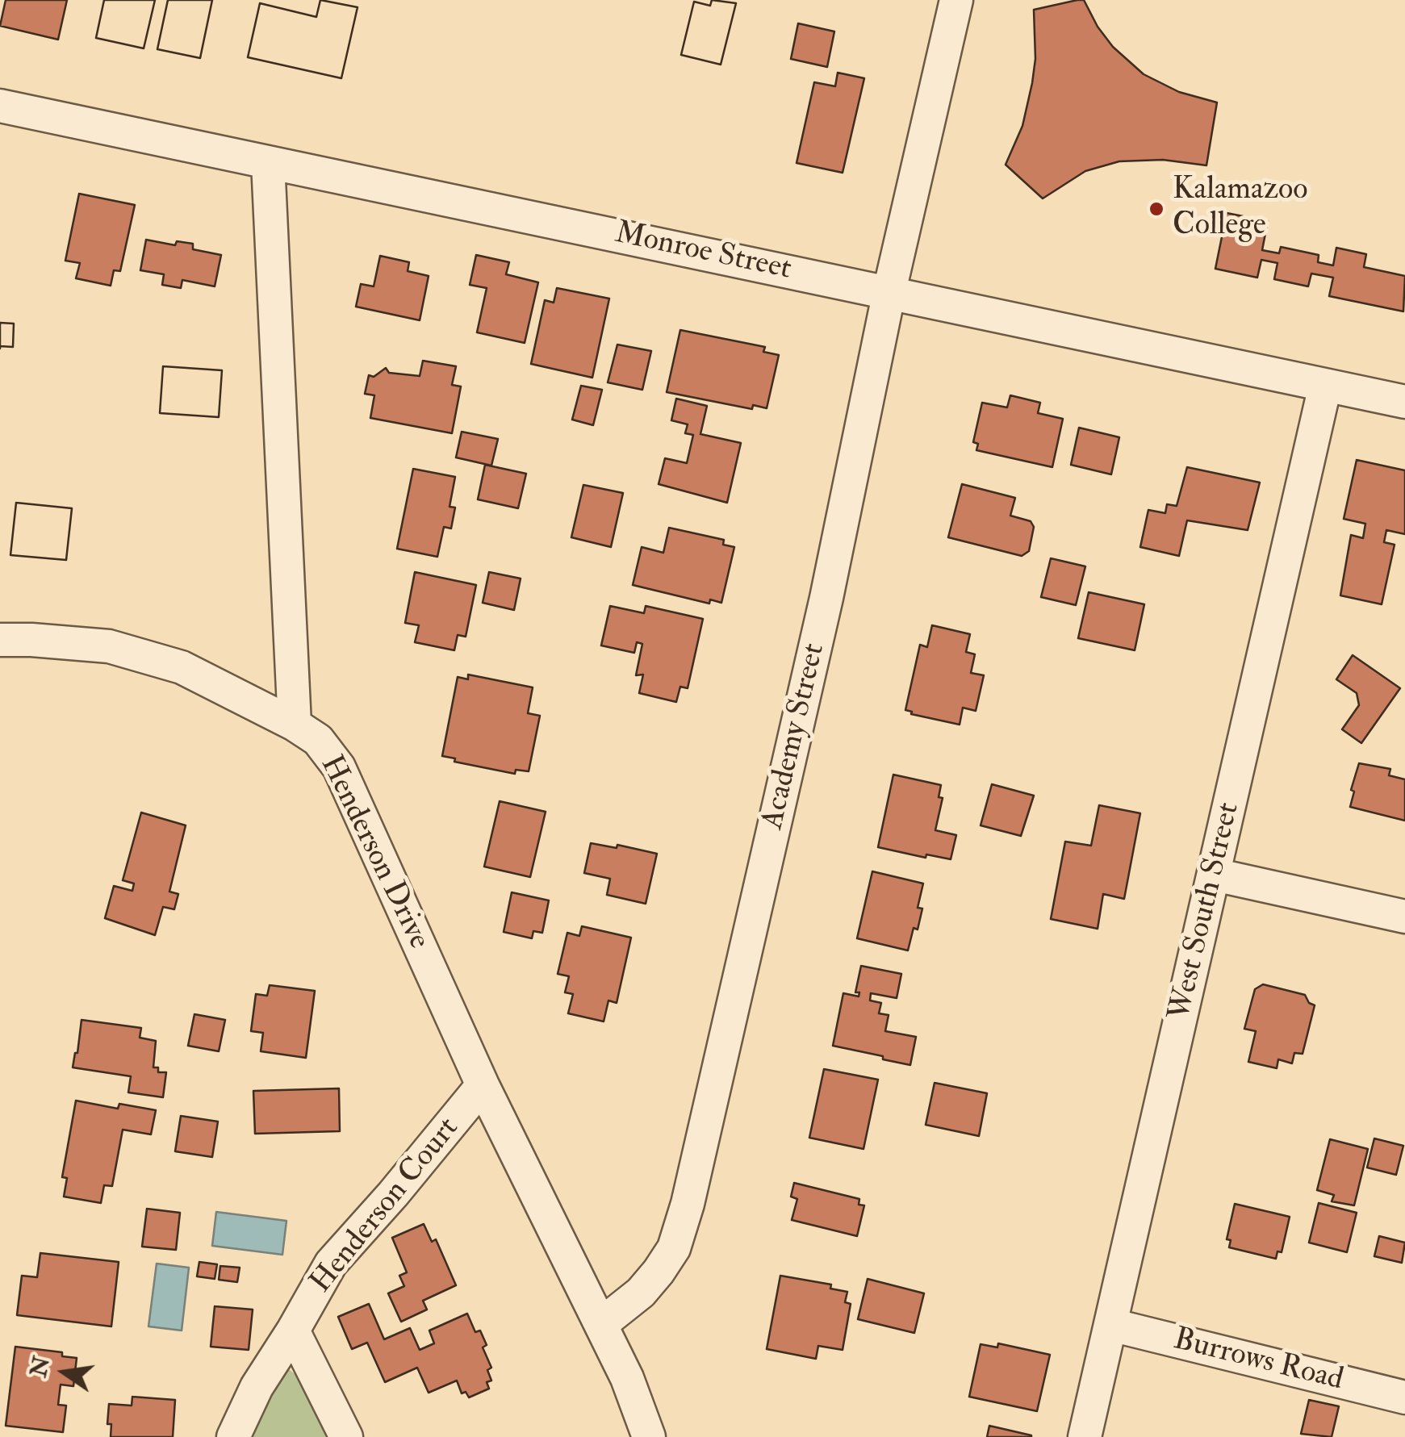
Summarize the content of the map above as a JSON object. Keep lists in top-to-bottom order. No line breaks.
{"streets":{"street":["Monroe Street","Academy Street","Henderson Drive","West South Street","Henderson Court","Burrows Road"]},"crossings":[["Monroe Street","Academy Street"],["Monroe Street","Henderson Drive"],["Monroe Street","West South Street"],["Academy Street","Henderson Drive"],["Henderson Drive","Henderson Court"],["West South Street","Burrows Road"]],"places":["Kalamazoo College"],"north":"left"}
